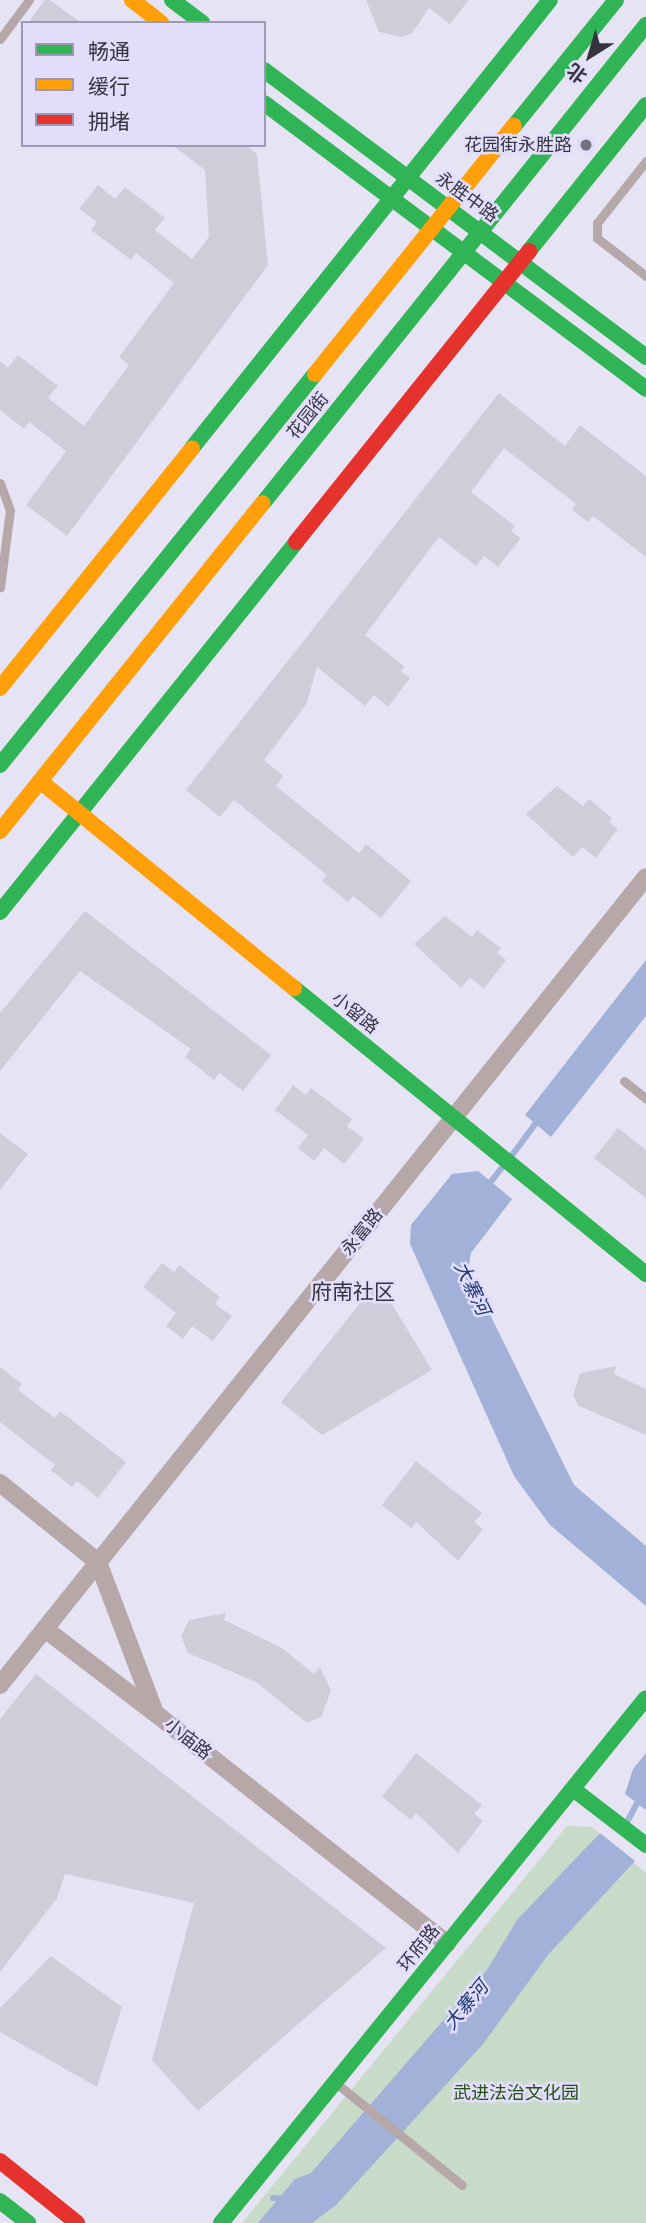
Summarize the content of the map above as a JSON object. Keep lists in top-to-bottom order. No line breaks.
{"streets":{"street":["永胜中路","花园街","小留路","永富路","小庙路","环府路"]},"crossings":[["永胜中路","花园街"],["花园街","小留路"],["小留路","永富路"],["永富路","小庙路"],["小庙路","环府路"]],"districts":["府南社区"],"water":["大寨河"],"parks":["武进法治文化园"],"places":["花园街永胜路"],"legend":["畅通","缓行","拥堵"],"north":"bottom left"}
